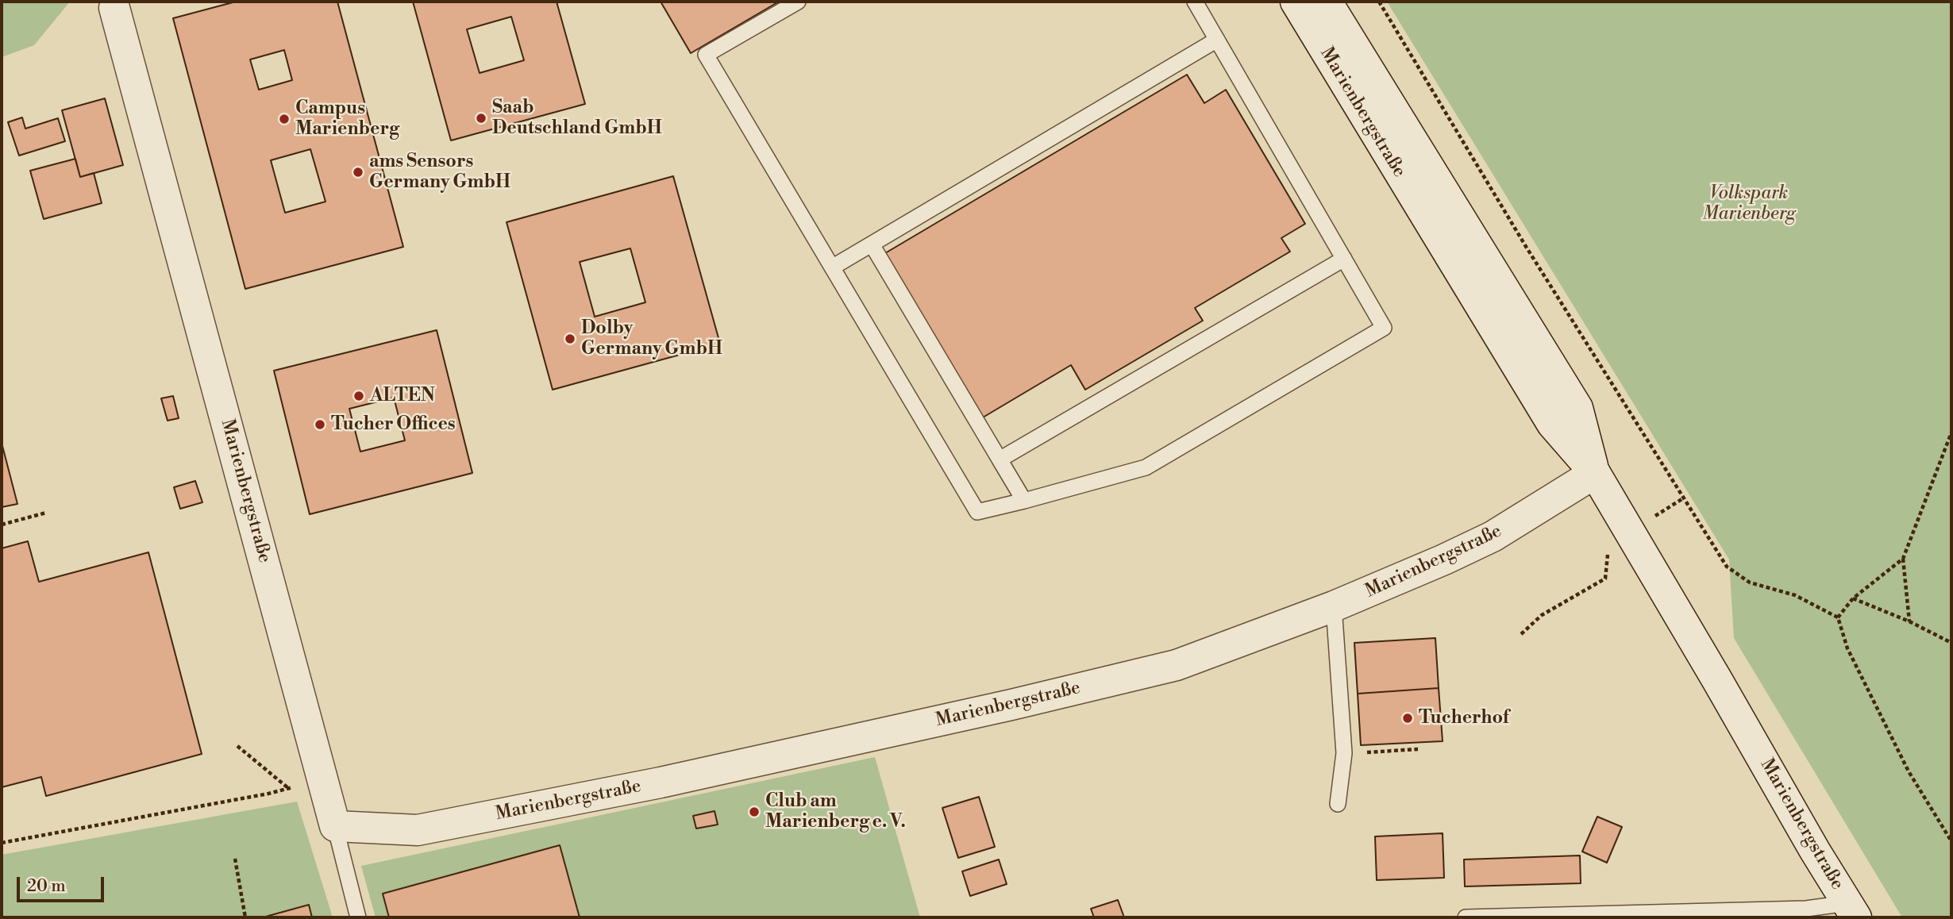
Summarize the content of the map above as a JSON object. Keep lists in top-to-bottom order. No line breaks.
{"streets":{"street":["Marienbergstraße"]},"parks":["Volkspark Marienberg"],"places":["Saab Deutschland GmbH","Campus Marienberg","ams Sensors Germany GmbH","Dolby Germany GmbH","ALTEN","Tucher Offices","Tucherhof","Club am Marienberg e. V."],"scale_bar":"20 m"}
